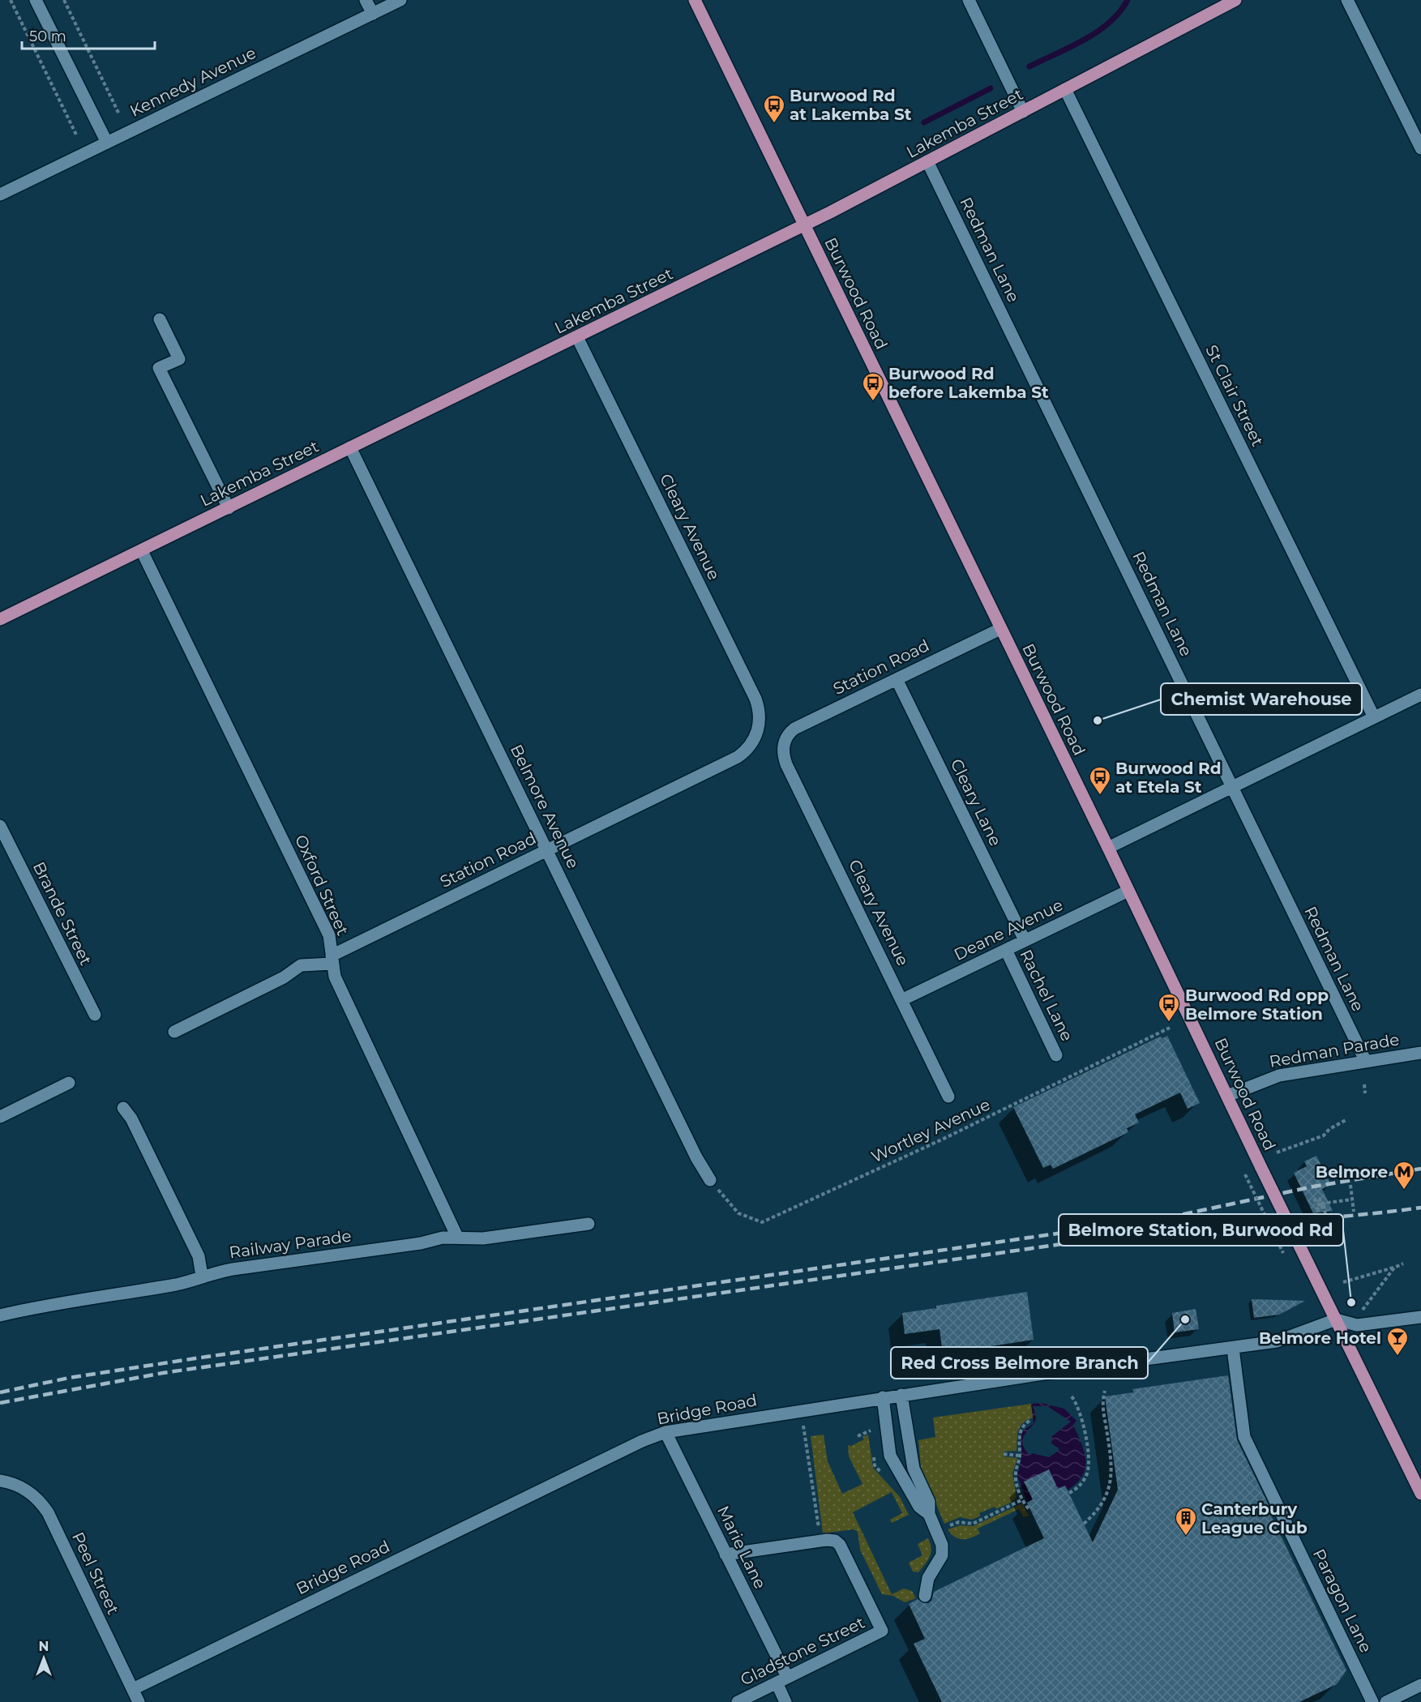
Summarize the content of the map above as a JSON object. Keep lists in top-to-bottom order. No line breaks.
{"streets":{"main road":["Lakemba Street","Burwood Road"],"street":["Kennedy Avenue","Redman Lane","St Clair Street","Cleary Avenue","Station Road","Cleary Lane","Belmore Avenue","Oxford Street","Brande Street","Deane Avenue","Rachel Lane","Redman Parade","Railway Parade","Bridge Road","Marie Lane","Peel Street","Paragon Lane","Gladstone Street"],"path":["Wortley Avenue"]},"crossings":[["Lakemba Street","Redman Lane"],["Lakemba Street","Burwood Road"],["Lakemba Street","St Clair Street"],["Lakemba Street","Cleary Avenue"],["Lakemba Street","Belmore Avenue"],["Lakemba Street","Oxford Street"],["Redman Lane","Redman Parade"],["Burwood Road","Station Road"],["Burwood Road","Deane Avenue"],["Burwood Road","Redman Parade"],["Burwood Road","Bridge Road"],["Cleary Avenue","Station Road"],["Cleary Avenue","Deane Avenue"],["Station Road","Cleary Lane"],["Station Road","Belmore Avenue"],["Station Road","Oxford Street"],["Cleary Lane","Deane Avenue"],["Belmore Avenue","Wortley Avenue"],["Oxford Street","Railway Parade"],["Deane Avenue","Rachel Lane"],["Bridge Road","Marie Lane"],["Bridge Road","Peel Street"],["Bridge Road","Paragon Lane"],["Marie Lane","Gladstone Street"]],"places":{"bus stop":["Burwood Rd at Lakemba St","Burwood Rd before Lakemba St","Burwood Rd at Etela St","Burwood Rd opp Belmore Station"],"other":["Chemist Warehouse","Belmore Station, Burwood Rd","Red Cross Belmore Branch"],"metro station":["Belmore"],"bar":["Belmore Hotel"],"building":["Canterbury League Club"]},"scale_bar":"50 m","north":"top"}
